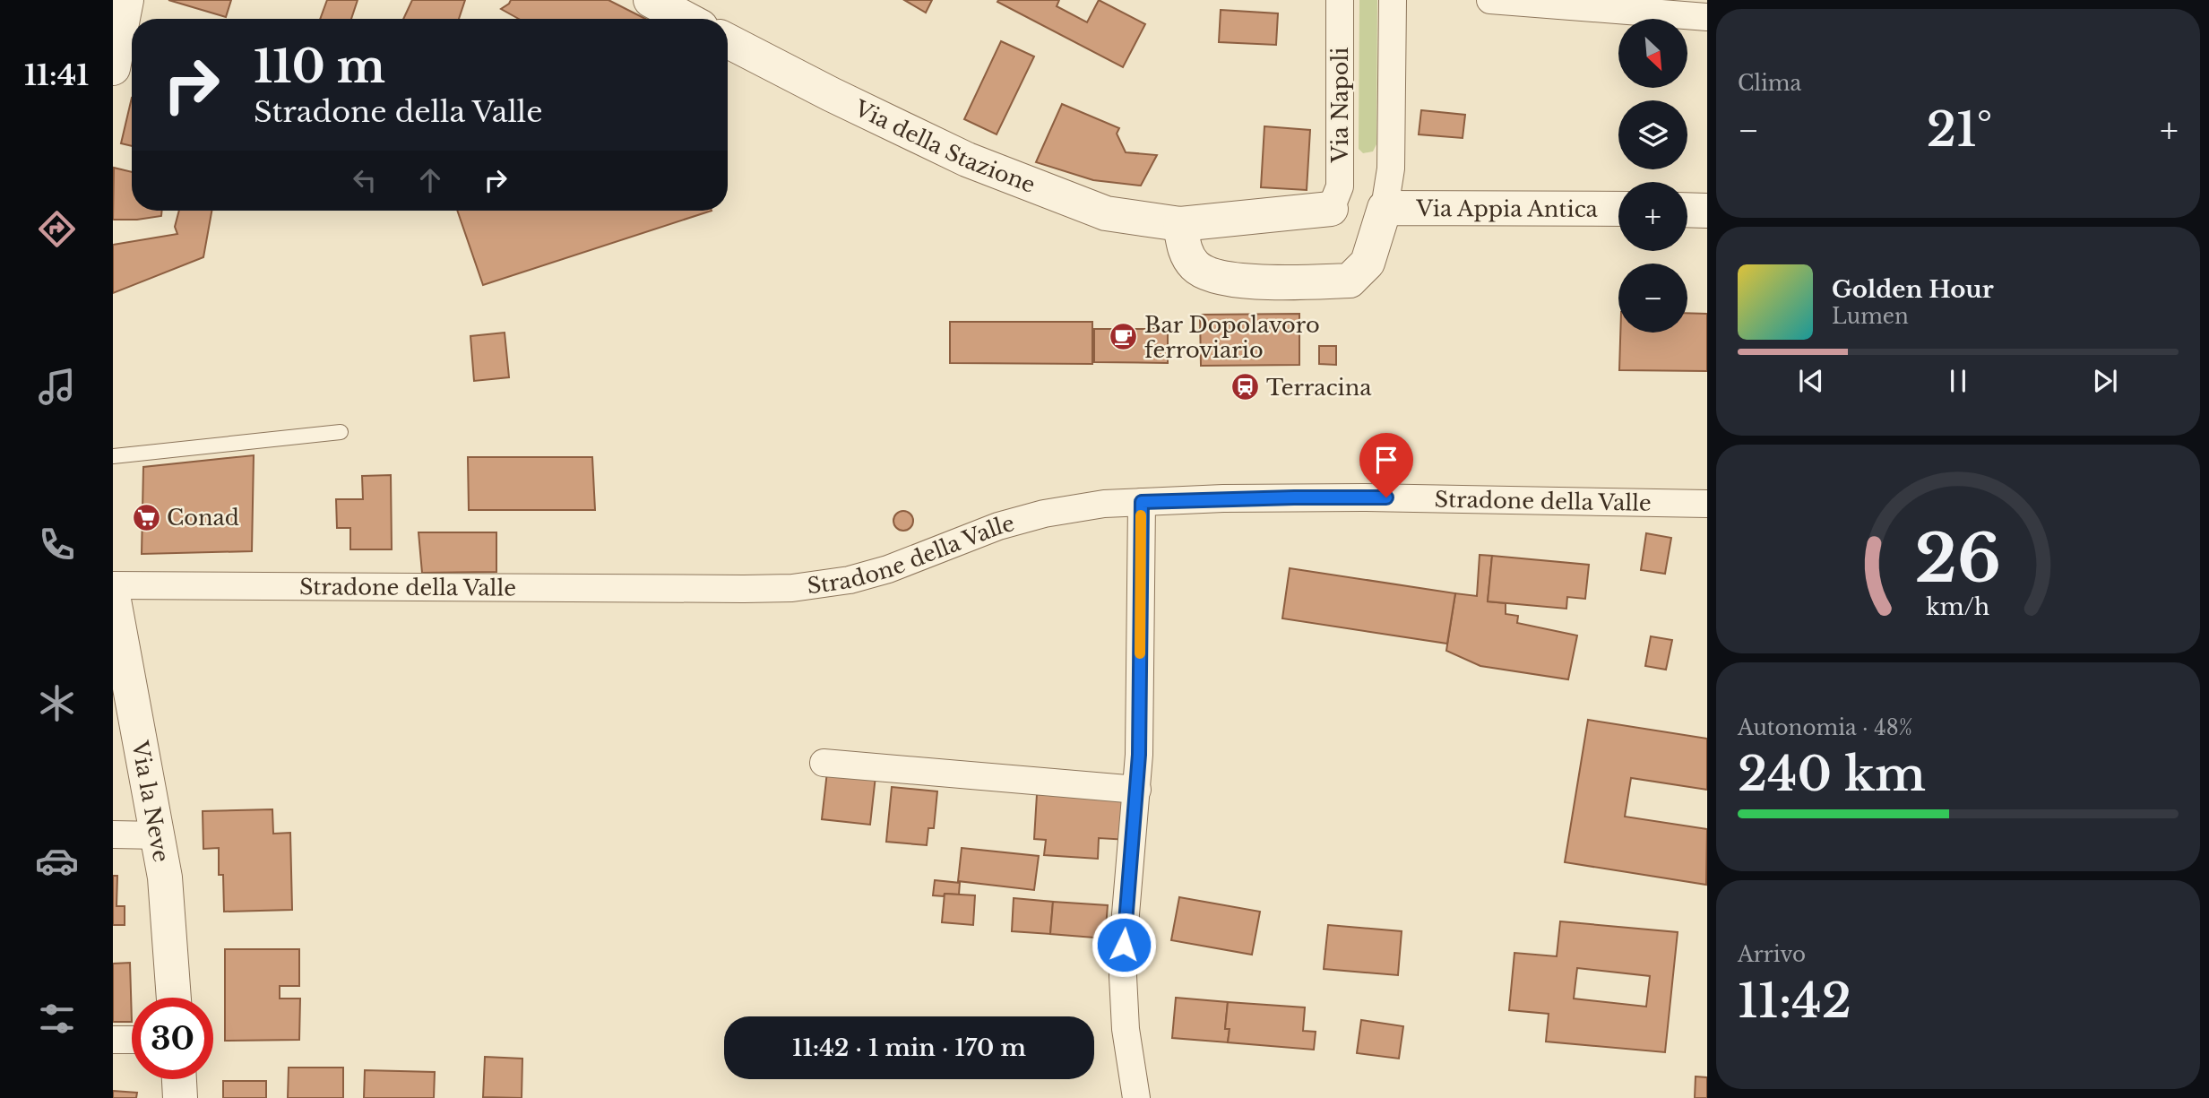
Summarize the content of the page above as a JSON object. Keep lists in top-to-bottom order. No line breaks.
{"streets":{"street":["Via Napoli","Via della Stazione","Via Appia Antica","Stradone della Valle","Via la Neve"]},"crossings":[["Via Napoli","Via della Stazione"]],"places":{"cafe":["Bar Dopolavoro ferroviario"],"station":["Terracina"],"supermarket":["Conad"]},"north":"bottom right","page":{"tabs":"11:41","tile":["Clima",["Autonomia · 48%","240 km"],["Arrivo","11:42"]],"map_buttons":["+","−"],"turn":["110 m","Stradone della Valle"],"heat":["−","21°","+"],"song":["Golden Hour","Lumen"],"limit":"30","trip":"11:42 · 1 min · 170 m","gauge":["26","km/h"]}}
